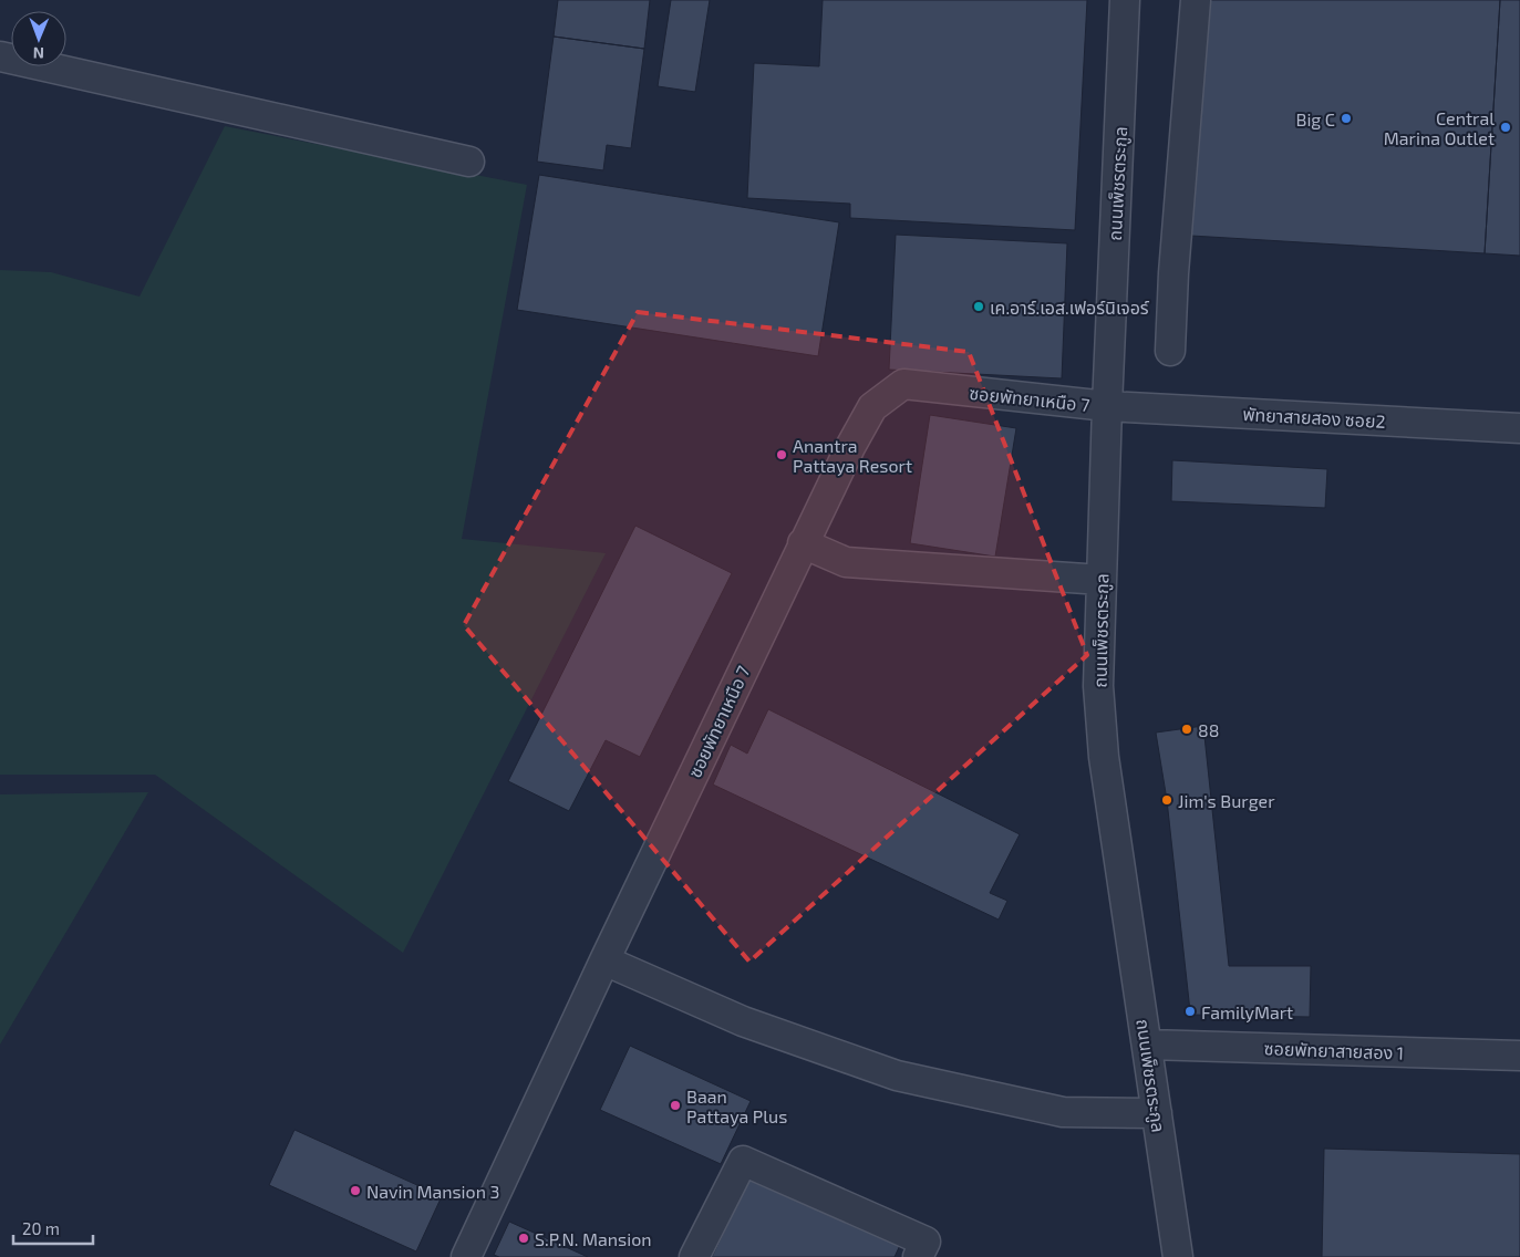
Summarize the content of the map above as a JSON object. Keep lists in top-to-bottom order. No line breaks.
{"streets":{"street":["ถนนเพ็ชรตระกูล","ซอยพัทยาเหนือ 7","พัทยาสายสอง ซอย2","ซอยพัทยาสายสอง 1"]},"crossings":[["ถนนเพ็ชรตระกูล","ซอยพัทยาเหนือ 7"],["ถนนเพ็ชรตระกูล","พัทยาสายสอง ซอย2"],["ถนนเพ็ชรตระกูล","ซอยพัทยาสายสอง 1"],["ซอยพัทยาเหนือ 7","พัทยาสายสอง ซอย2"]],"places":["Big C","Central Marina Outlet","เค.อาร์.เอส.เฟอร์นิเจอร์","Anantra Pattaya Resort","88","Jim's Burger","FamilyMart","Baan Pattaya Plus","Navin Mansion 3","S.P.N. Mansion"],"scale_bar":"20 m","north":"bottom"}
